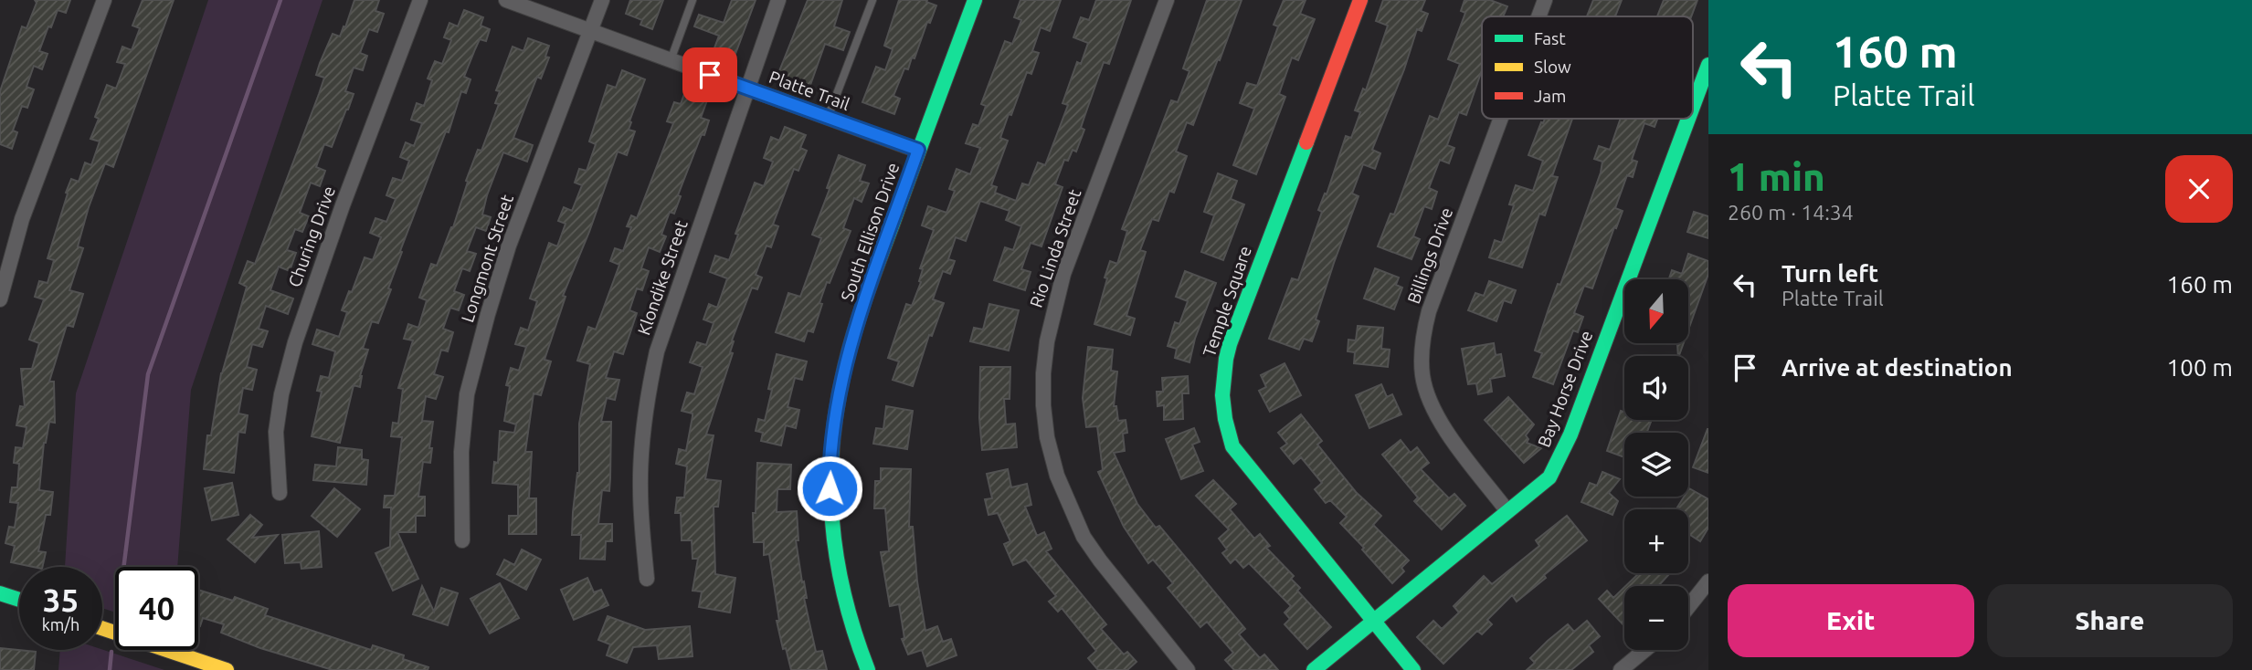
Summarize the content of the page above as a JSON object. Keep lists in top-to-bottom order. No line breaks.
{"streets":{"street":["Platte Trail","South Ellison Drive","Churing Drive","Rio Linda Street","Billings Drive","Longmont Street","Klondike Street","Temple Square","Bay Horse Drive"]},"crossings":[["Platte Trail","South Ellison Drive"],["Platte Trail","Longmont Street"],["Platte Trail","Klondike Street"],["Billings Drive","Bay Horse Drive"],["Temple Square","Bay Horse Drive"]],"legend":["Fast","Slow","Jam"],"north":"bottom","page":{"turn":["160 m","Platte Trail"],"heading":["1 min","260 m · 14:34"],"list":[{"name":"Turn left","note":"Platte Trail","value":"160 m"},{"name":"Arrive at destination","value":"100 m"}],"map_buttons":["+","−"],"speed":"35 km/h","limit":"40","buttons":["Exit","Share"]}}
